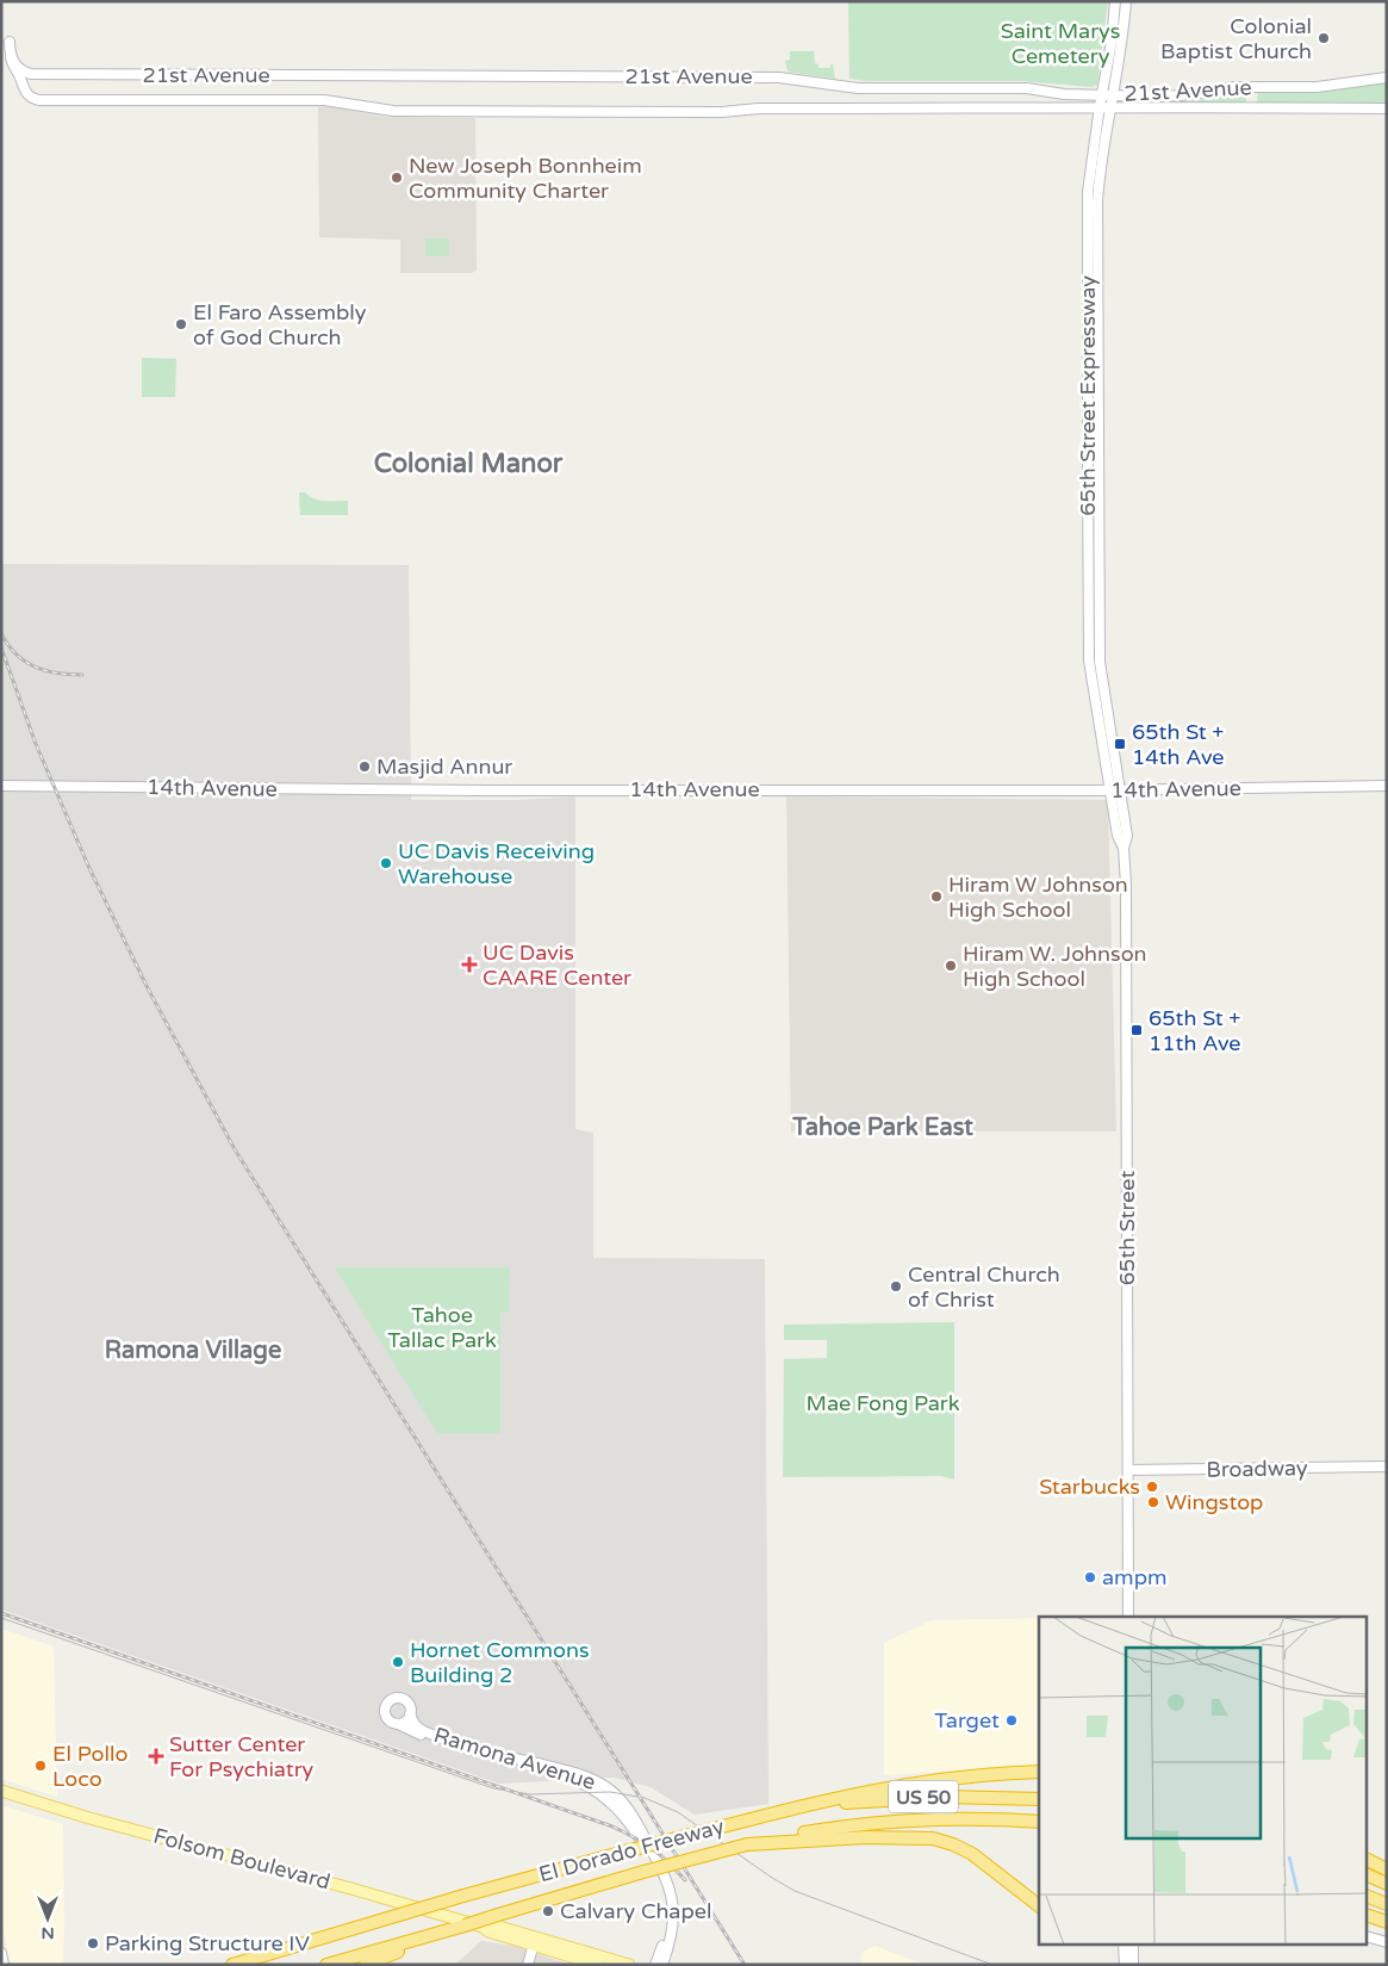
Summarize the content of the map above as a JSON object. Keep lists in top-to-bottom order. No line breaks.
{"streets":{"highway":["US 50","El Dorado Freeway"],"main road":["21st Avenue","65th Street Expressway","14th Avenue","65th Street","Broadway","Ramona Avenue","Folsom Boulevard"]},"crossings":[["21st Avenue","65th Street Expressway"],["65th Street Expressway","14th Avenue"],["65th Street Expressway","65th Street"],["14th Avenue","65th Street"],["65th Street","Broadway"],["US 50","El Dorado Freeway"]],"districts":["Colonial Manor","Tahoe Park East","Ramona Village"],"parks":["Saint Marys Cemetery","Tahoe Tallac Park","Mae Fong Park"],"places":{"other":["Colonial Baptist Church","New Joseph Bonnheim Community Charter","El Faro Assembly of God Church","Masjid Annur","UC Davis Receiving Warehouse","Hiram W Johnson High School","Hiram W. Johnson High School","Central Church of Christ","Starbucks","Wingstop","ampm","Hornet Commons Building 2","Target","El Pollo Loco","Calvary Chapel","Parking Structure IV"],"transit":["65th St + 14th Ave","65th St + 11th Ave"],"health":["UC Davis CAARE Center","Sutter Center For Psychiatry"]},"north":"bottom"}
